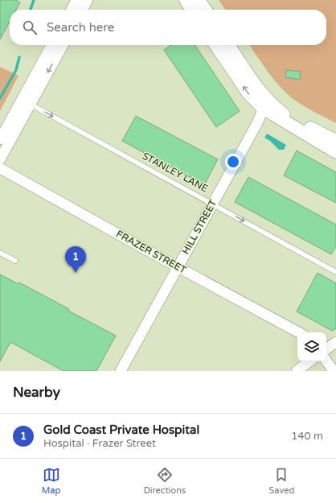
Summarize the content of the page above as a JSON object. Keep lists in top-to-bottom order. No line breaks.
{"streets":{"street":["HILL STREET","FRAZER STREET"],"lane":["STANLEY LANE"]},"crossings":[["STANLEY LANE","HILL STREET"],["HILL STREET","FRAZER STREET"]],"one_way":["STANLEY LANE"],"page":{"search":"Search here","pins":"1","heading":"Nearby","list":[{"mark":"1","name":"Gold Coast Private Hospital","note":"Hospital · Frazer Street","value":"140 m"}],"nav":["Map","Directions","Saved"]}}
